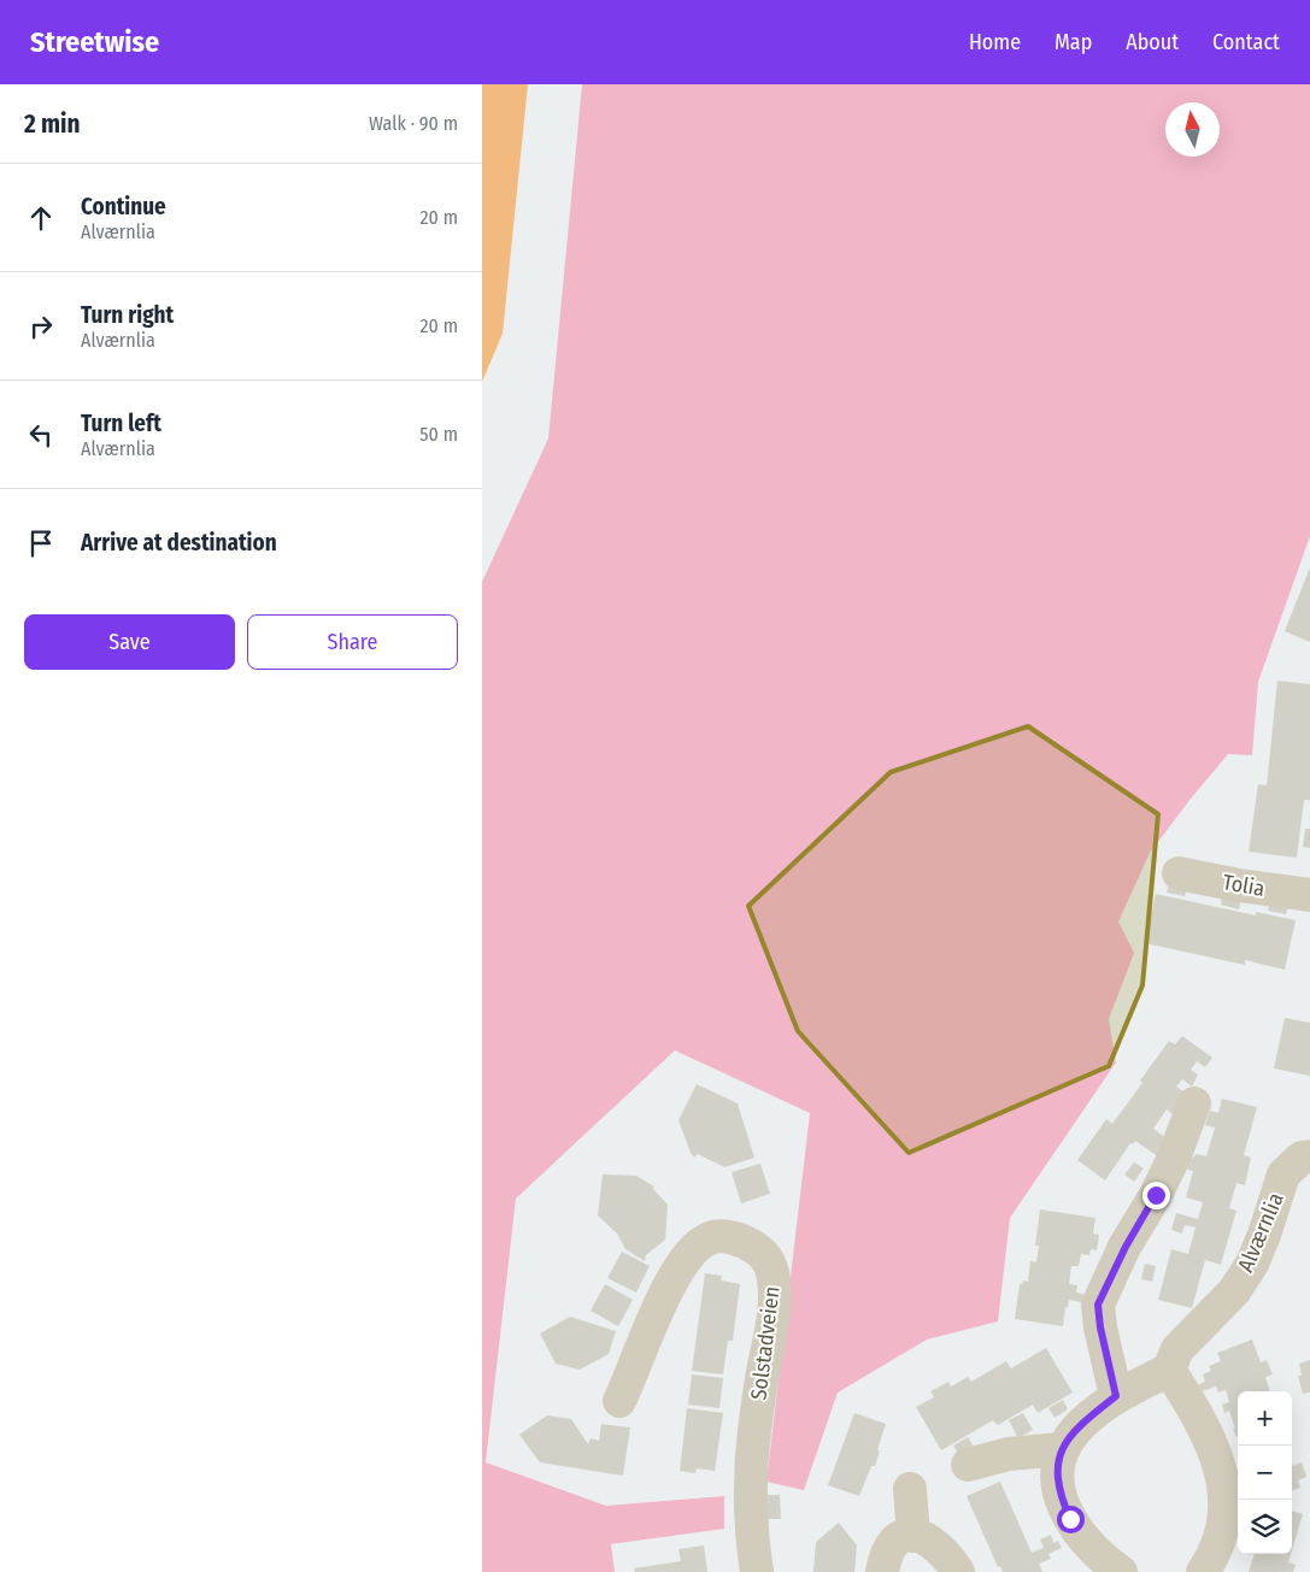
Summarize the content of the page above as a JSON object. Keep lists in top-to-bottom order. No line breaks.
{"streets":{"street":["Tolia","Alværnlia","Solstadveien"]},"north":"top","page":{"header":"Streetwise","nav":["Home","Map","About","Contact"],"heading":["2 min","Walk · 90 m"],"list":[["Continue","Alværnlia","20 m"],["Turn right","Alværnlia","20 m"],["Turn left","Alværnlia","50 m"],"Arrive at destination"],"buttons":["Save","Share"],"map_buttons":["+","−"]}}
